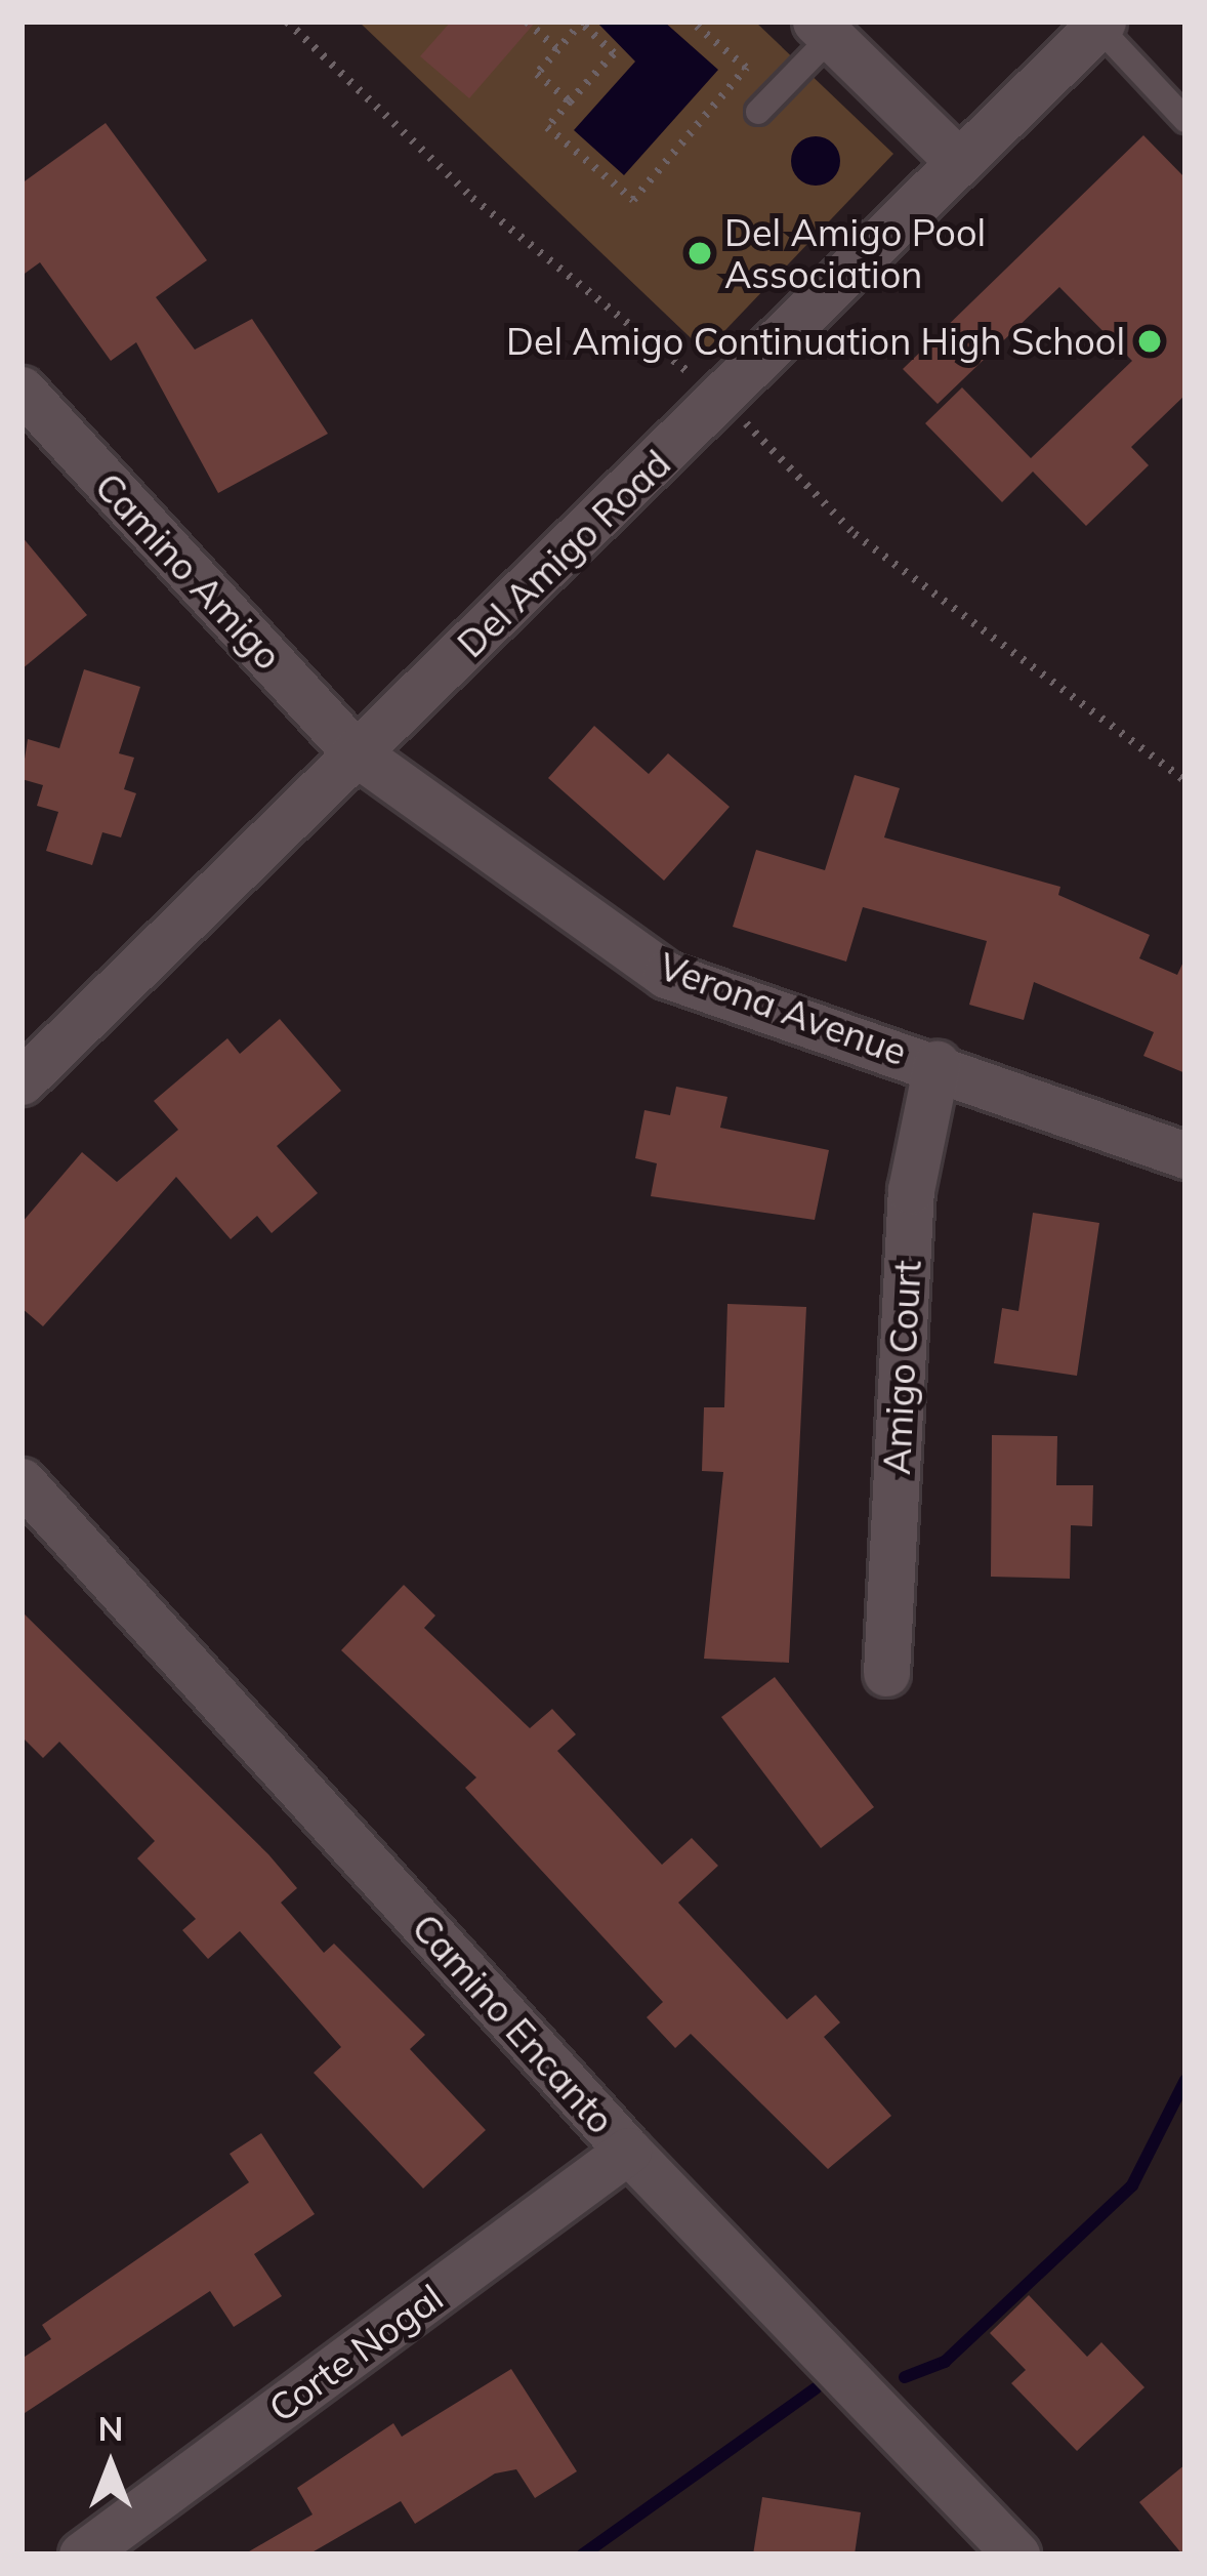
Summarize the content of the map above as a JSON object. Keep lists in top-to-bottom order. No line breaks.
{"streets":{"street":["Del Amigo Road","Camino Amigo","Verona Avenue","Amigo Court","Camino Encanto","Corte Nogal"]},"crossings":[["Del Amigo Road","Camino Amigo"],["Del Amigo Road","Verona Avenue"],["Camino Amigo","Verona Avenue"],["Verona Avenue","Amigo Court"],["Camino Encanto","Corte Nogal"]],"places":["Del Amigo Pool Association","Del Amigo Continuation High School"],"north":"top"}
